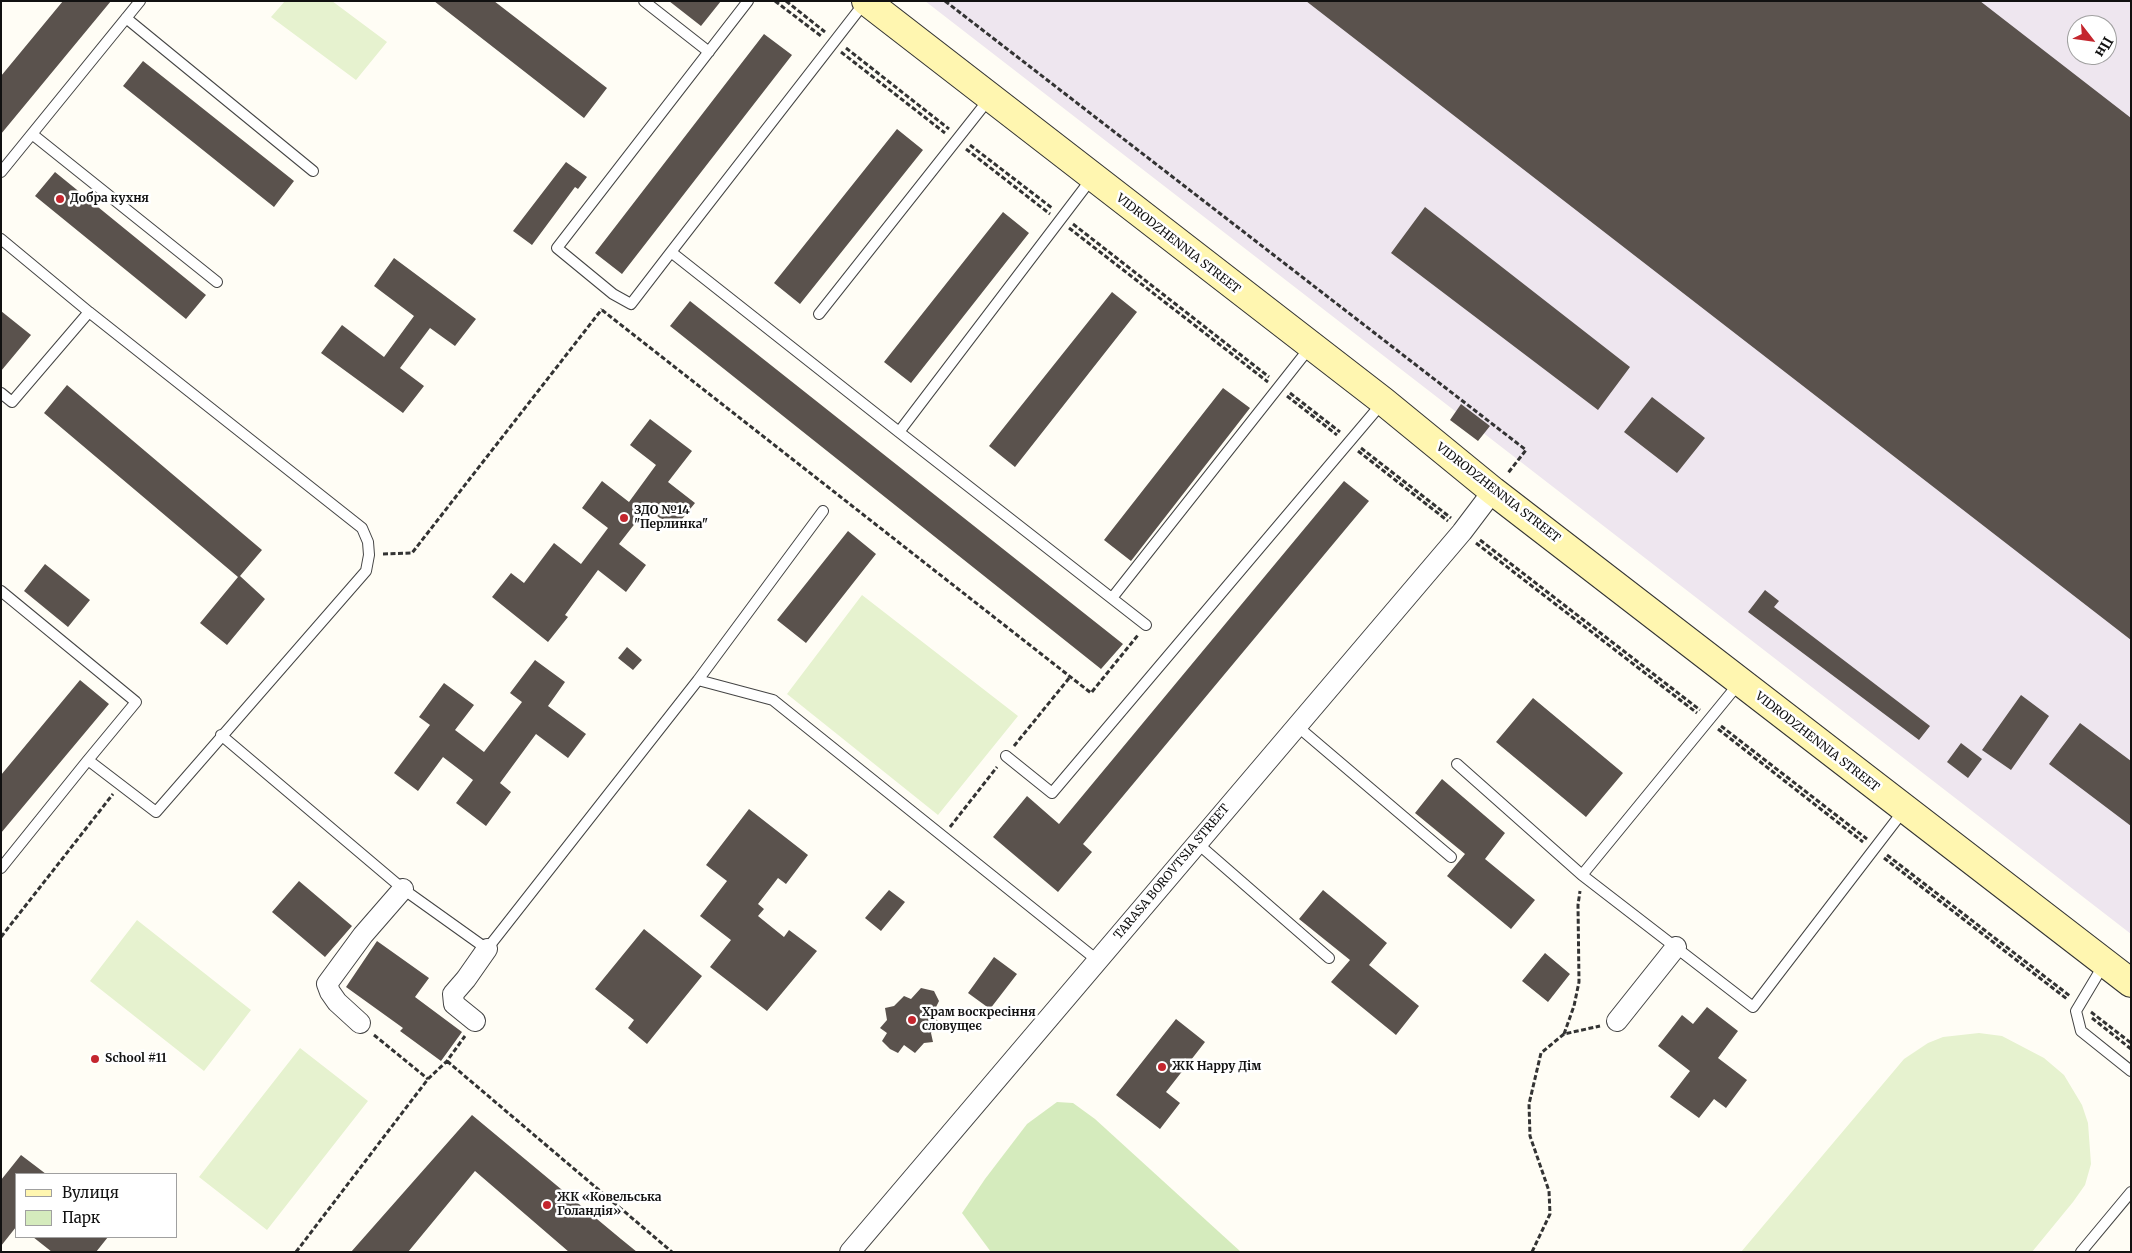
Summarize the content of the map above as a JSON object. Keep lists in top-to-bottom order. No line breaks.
{"streets":{"street":["VIDRODZHENNIA STREET","TARASA BOROVTSIA STREET"]},"crossings":[["VIDRODZHENNIA STREET","TARASA BOROVTSIA STREET"]],"places":["Добра кухня","ЗДО №14 \"Перлинка\"","Храм воскресіння словущеє","School #11","ЖК Happy Дім","ЖК «Ковельська Голандія»"],"legend":["Вулиця","Парк"],"north":"bottom right"}
